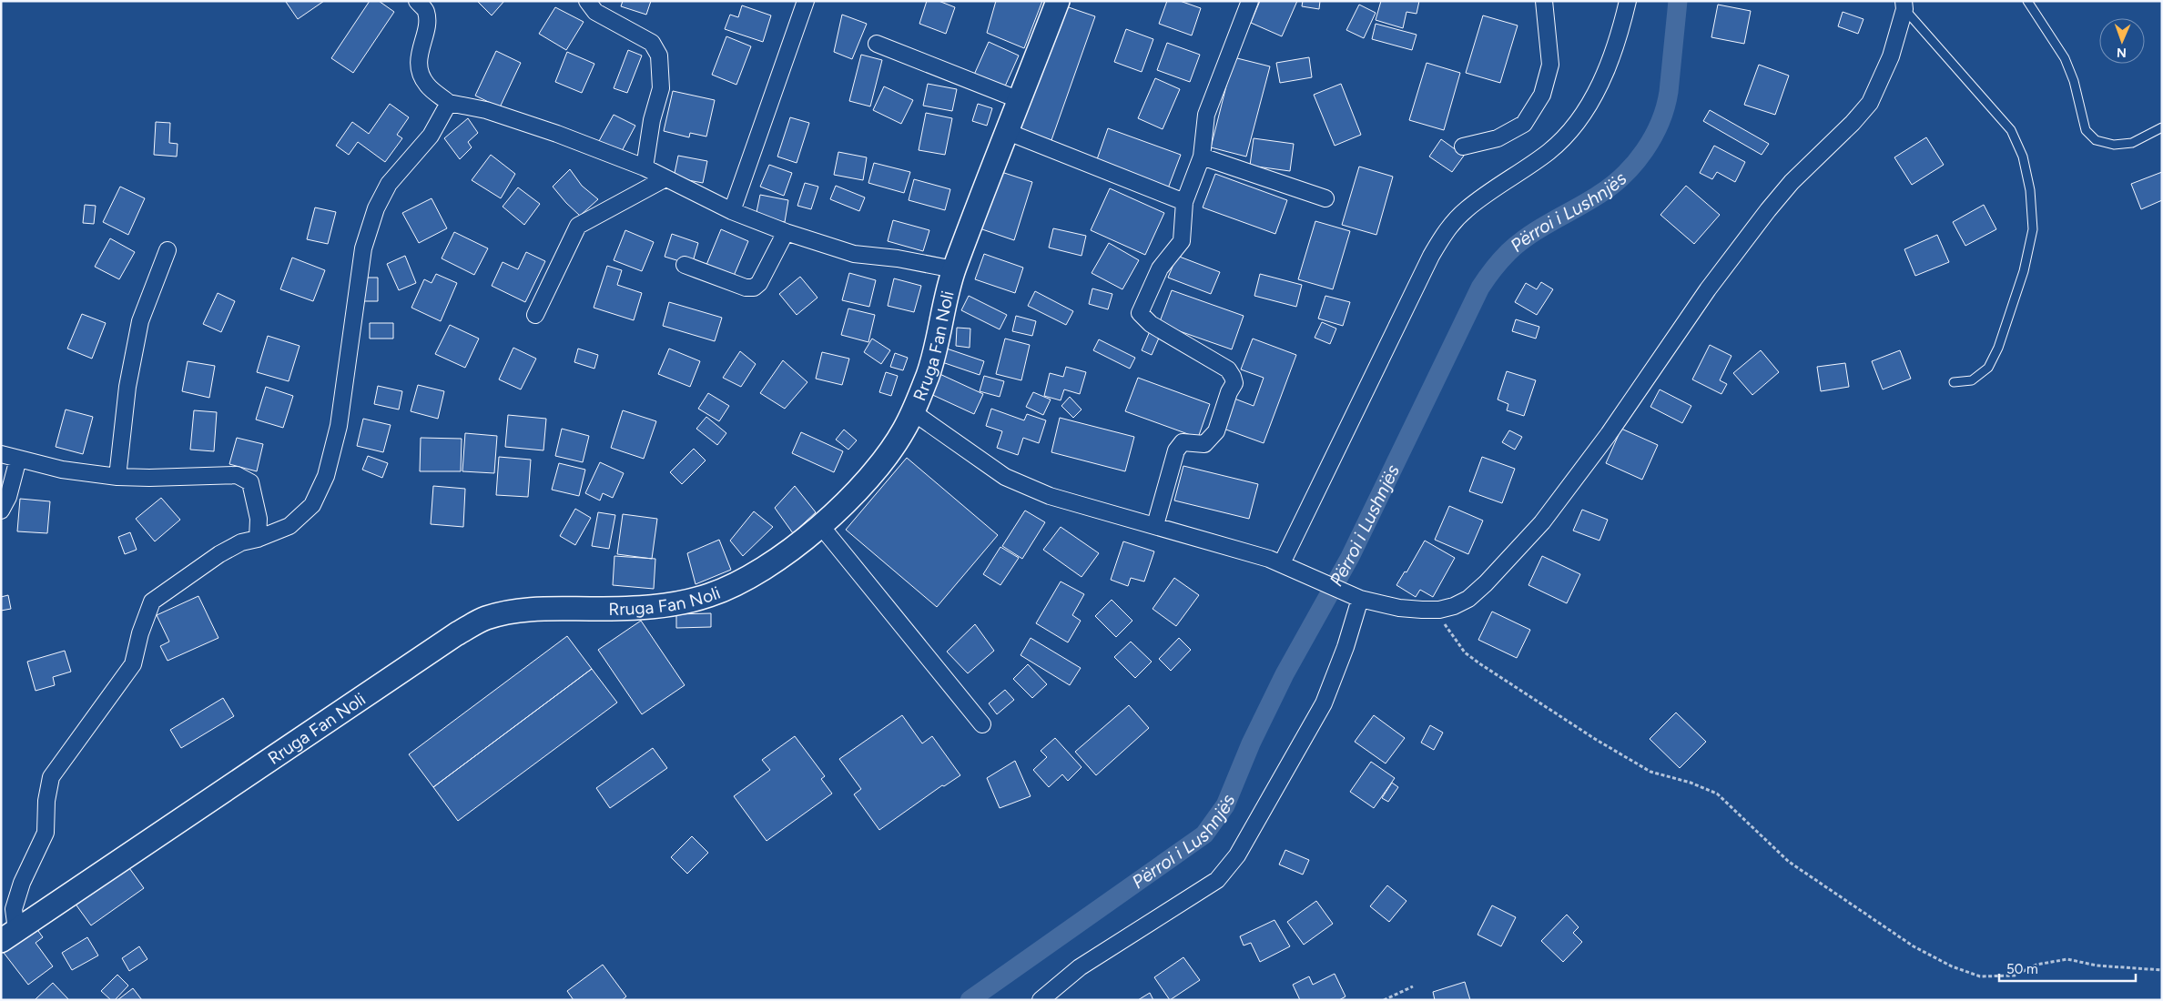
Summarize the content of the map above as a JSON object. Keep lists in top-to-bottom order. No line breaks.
{"streets":{"main road":["Rruga Fan Noli"]},"water":["Përroi i Lushnjës"],"scale_bar":"50 m","north":"bottom"}
